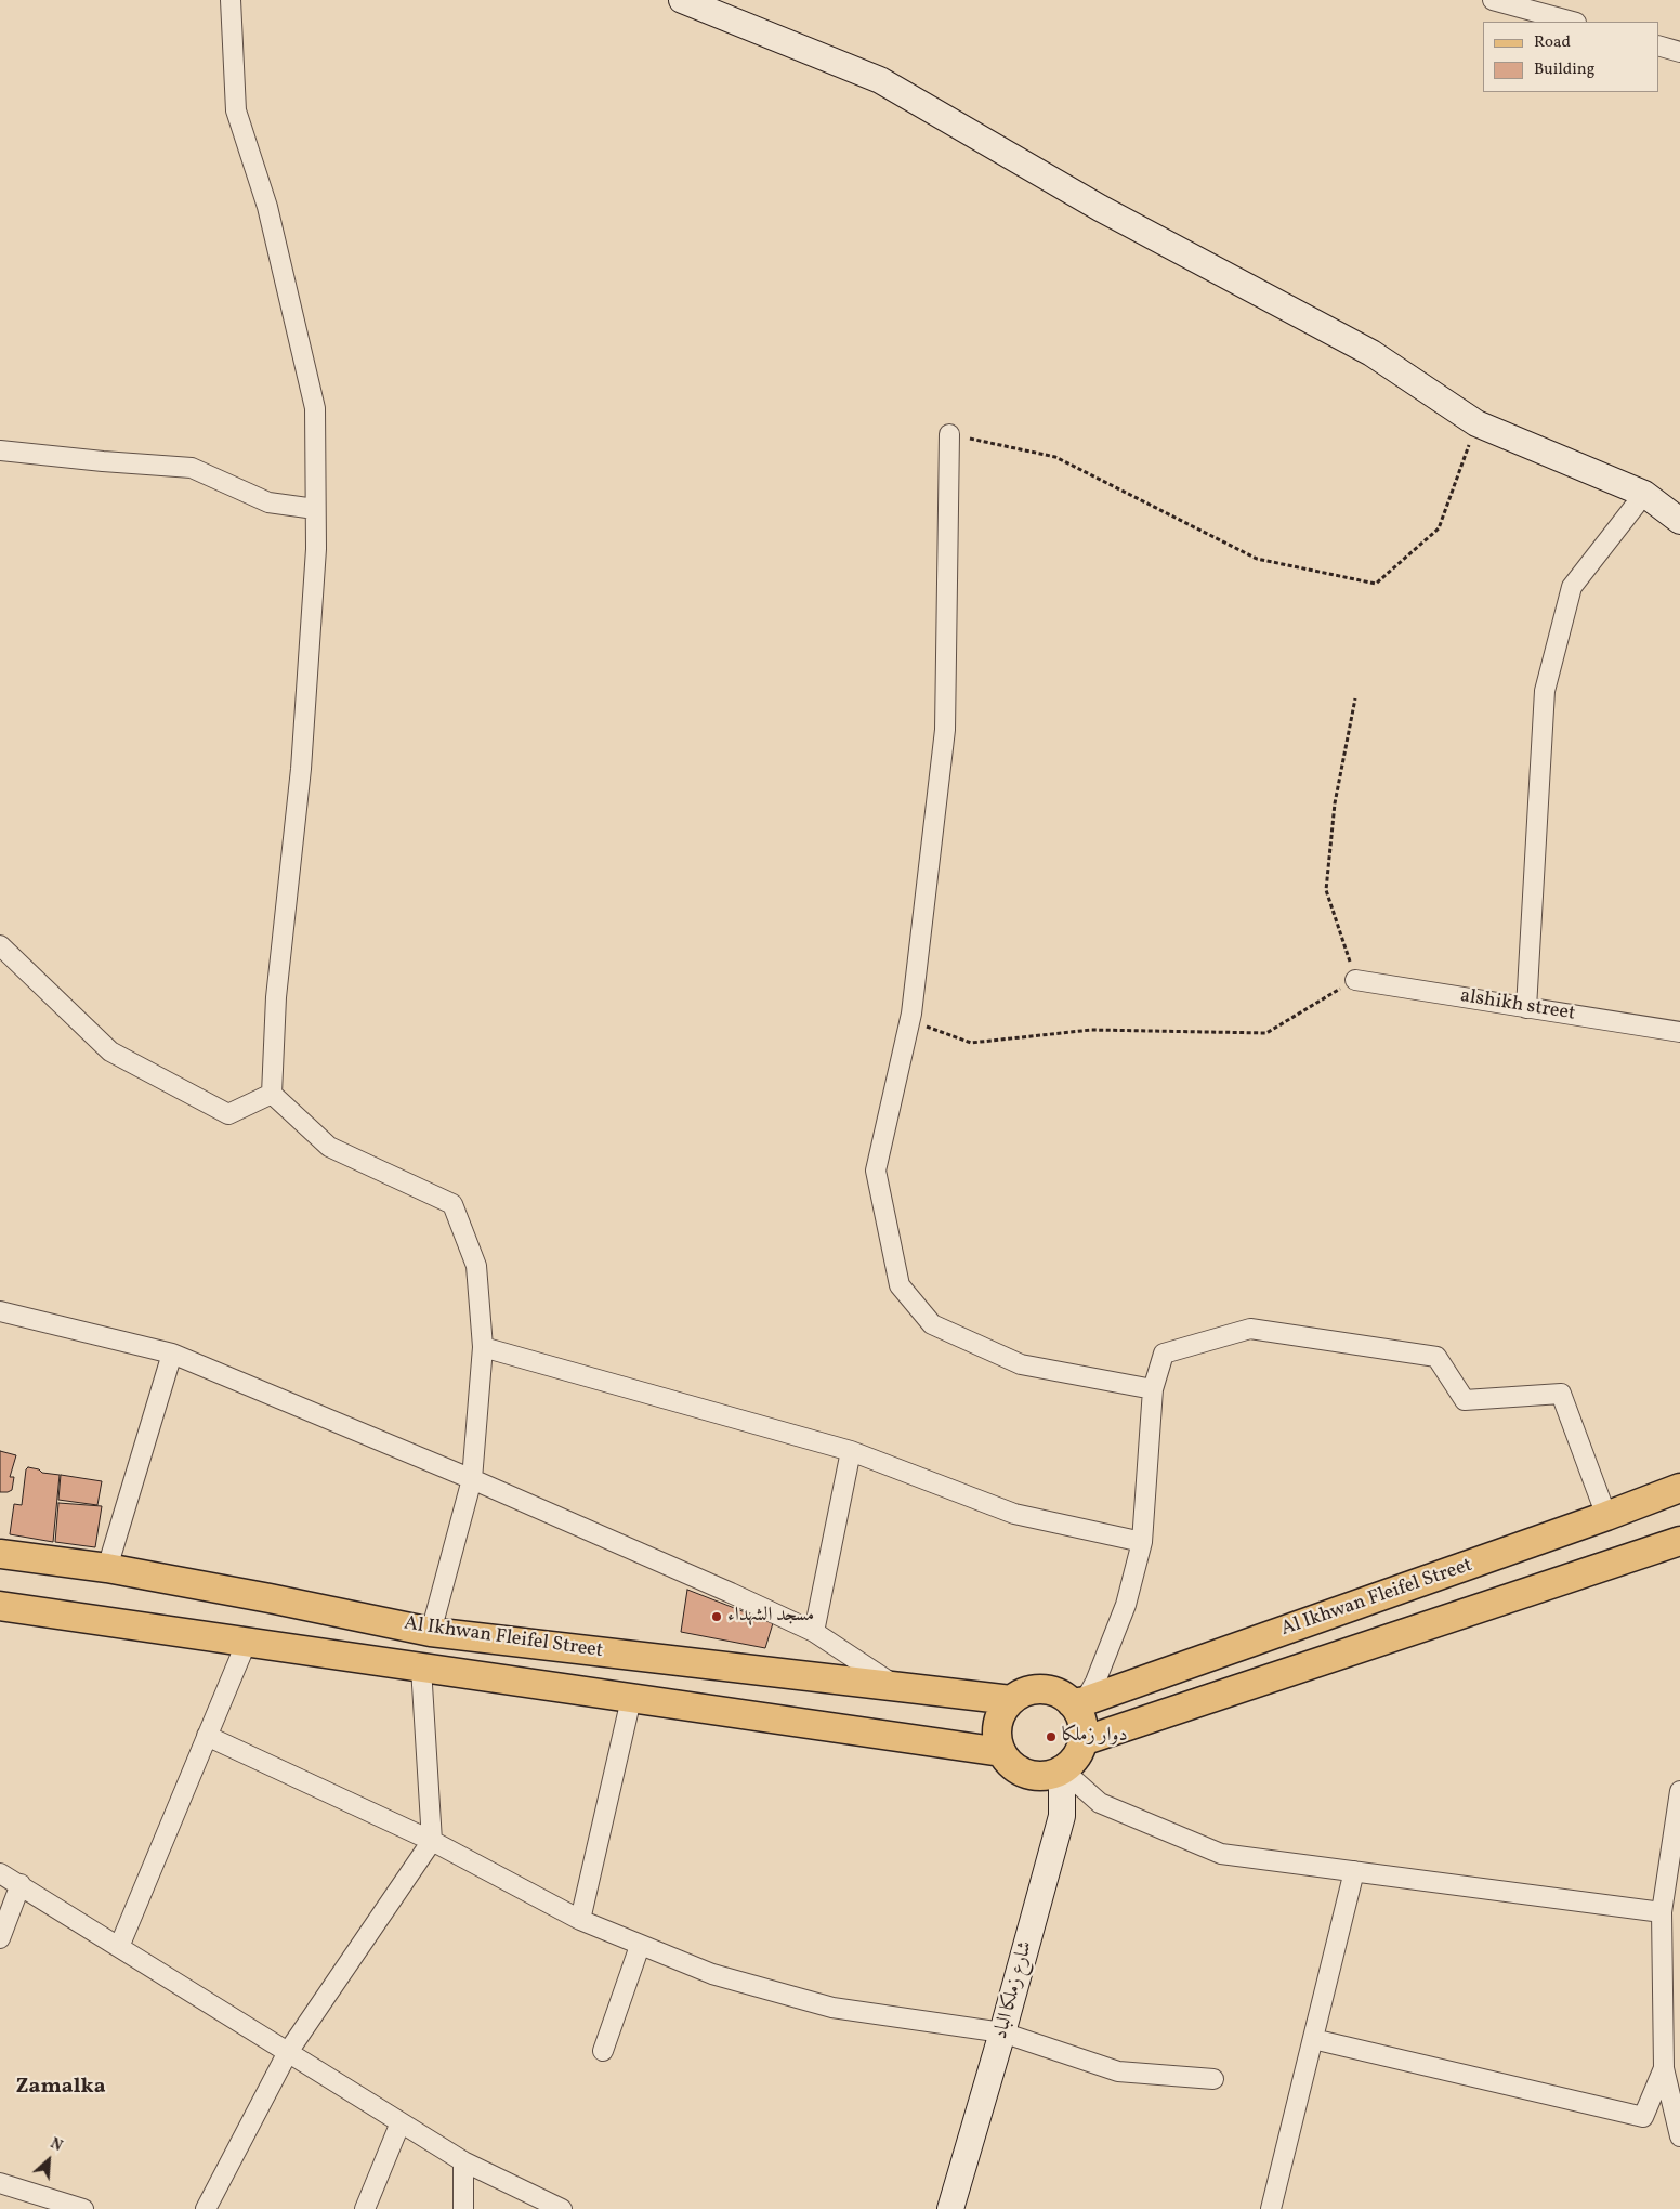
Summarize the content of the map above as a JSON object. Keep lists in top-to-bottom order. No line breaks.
{"streets":{"main road":["Al Ikhwan Fleifel Street"],"street":["alshikh street","شارع زملكا الباد"]},"crossings":[["Al Ikhwan Fleifel Street","شارع زملكا الباد"]],"districts":["Zamalka"],"places":["مسجد الشهداء","دوار زملكا"],"legend":["Road","Building"],"north":"top right"}
